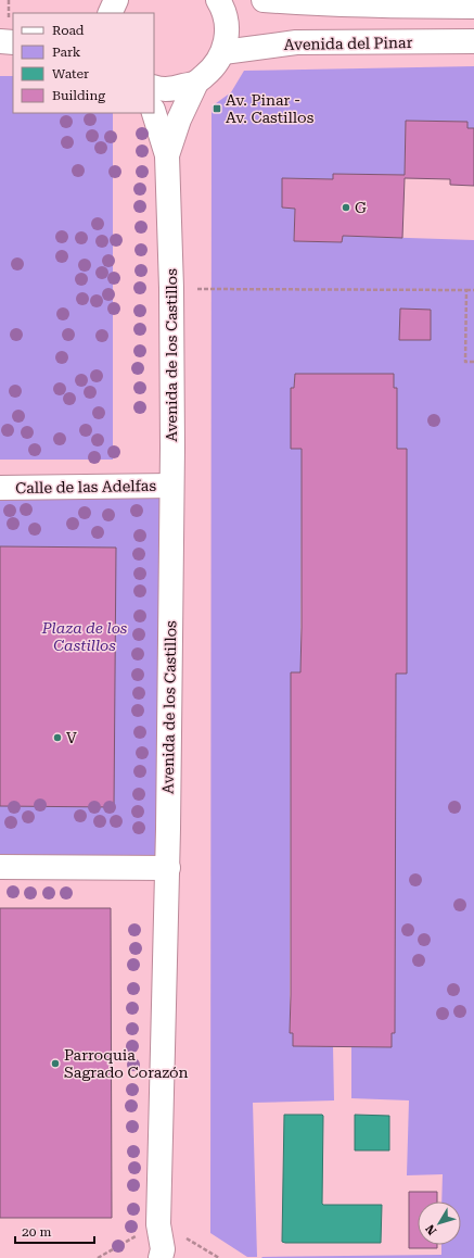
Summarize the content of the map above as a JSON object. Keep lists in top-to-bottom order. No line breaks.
{"streets":{"street":["Avenida del Pinar","Avenida de los Castillos","Calle de las Adelfas"]},"crossings":[["Avenida de los Castillos","Calle de las Adelfas"]],"parks":["Plaza de los Castillos"],"places":{"transit":["Av. Pinar - Av. Castillos"],"other":["G","V","Parroquia Sagrado Corazón"]},"legend":["Road","Park","Water","Building"],"scale_bar":"20 m","north":"bottom left"}
